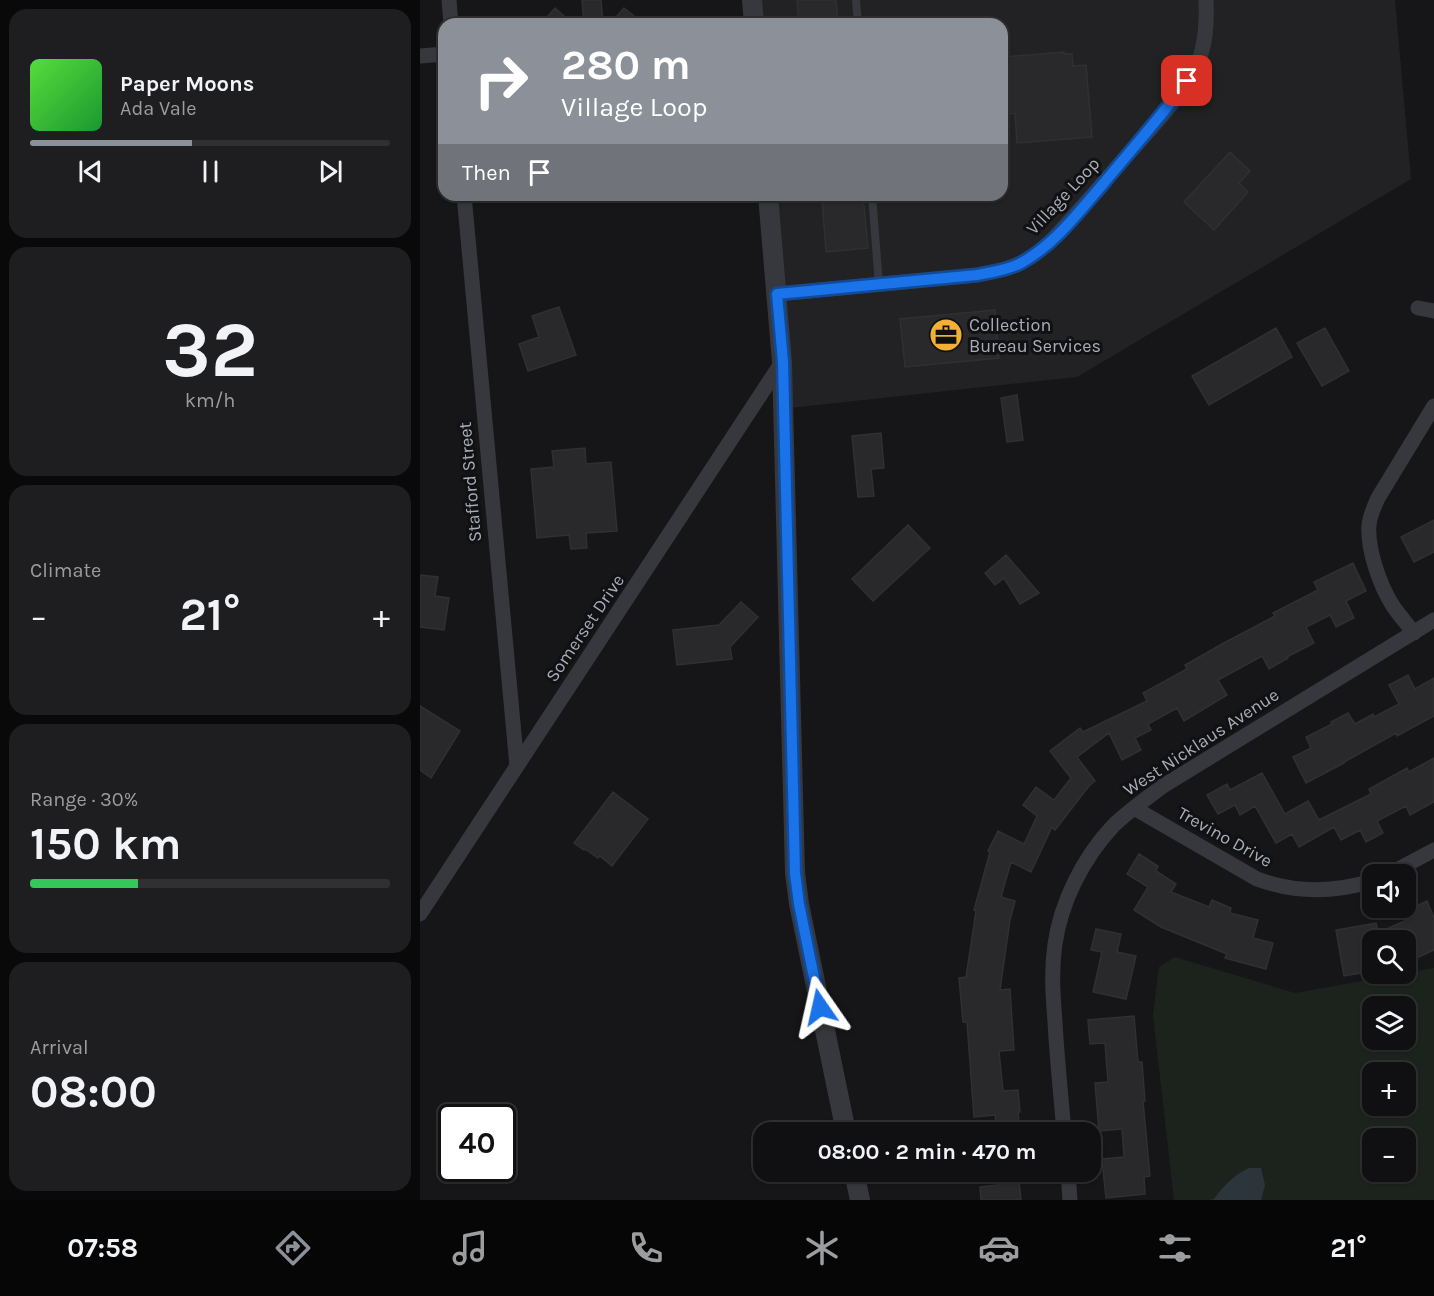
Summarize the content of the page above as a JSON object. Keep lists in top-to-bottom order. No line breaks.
{"streets":{"street":["Village Loop","Stafford Street","Somerset Drive","West Nicklaus Avenue","Trevino Drive"]},"crossings":[["Stafford Street","Somerset Drive"],["West Nicklaus Avenue","Trevino Drive"]],"places":{"office":["Collection Bureau Services"]},"page":{"turn":["280 m","Village Loop"],"song":["Paper Moons","Ada Vale"],"then":"Then","tile":[["32","km/h"],"Climate",["Range · 30%","150 km"],["Arrival","08:00"]],"heat":["−","21°","+"],"map_buttons":["+","−"],"limit":"40","trip":"08:00 · 2 min · 470 m","tabs":["07:58","21°"]}}
